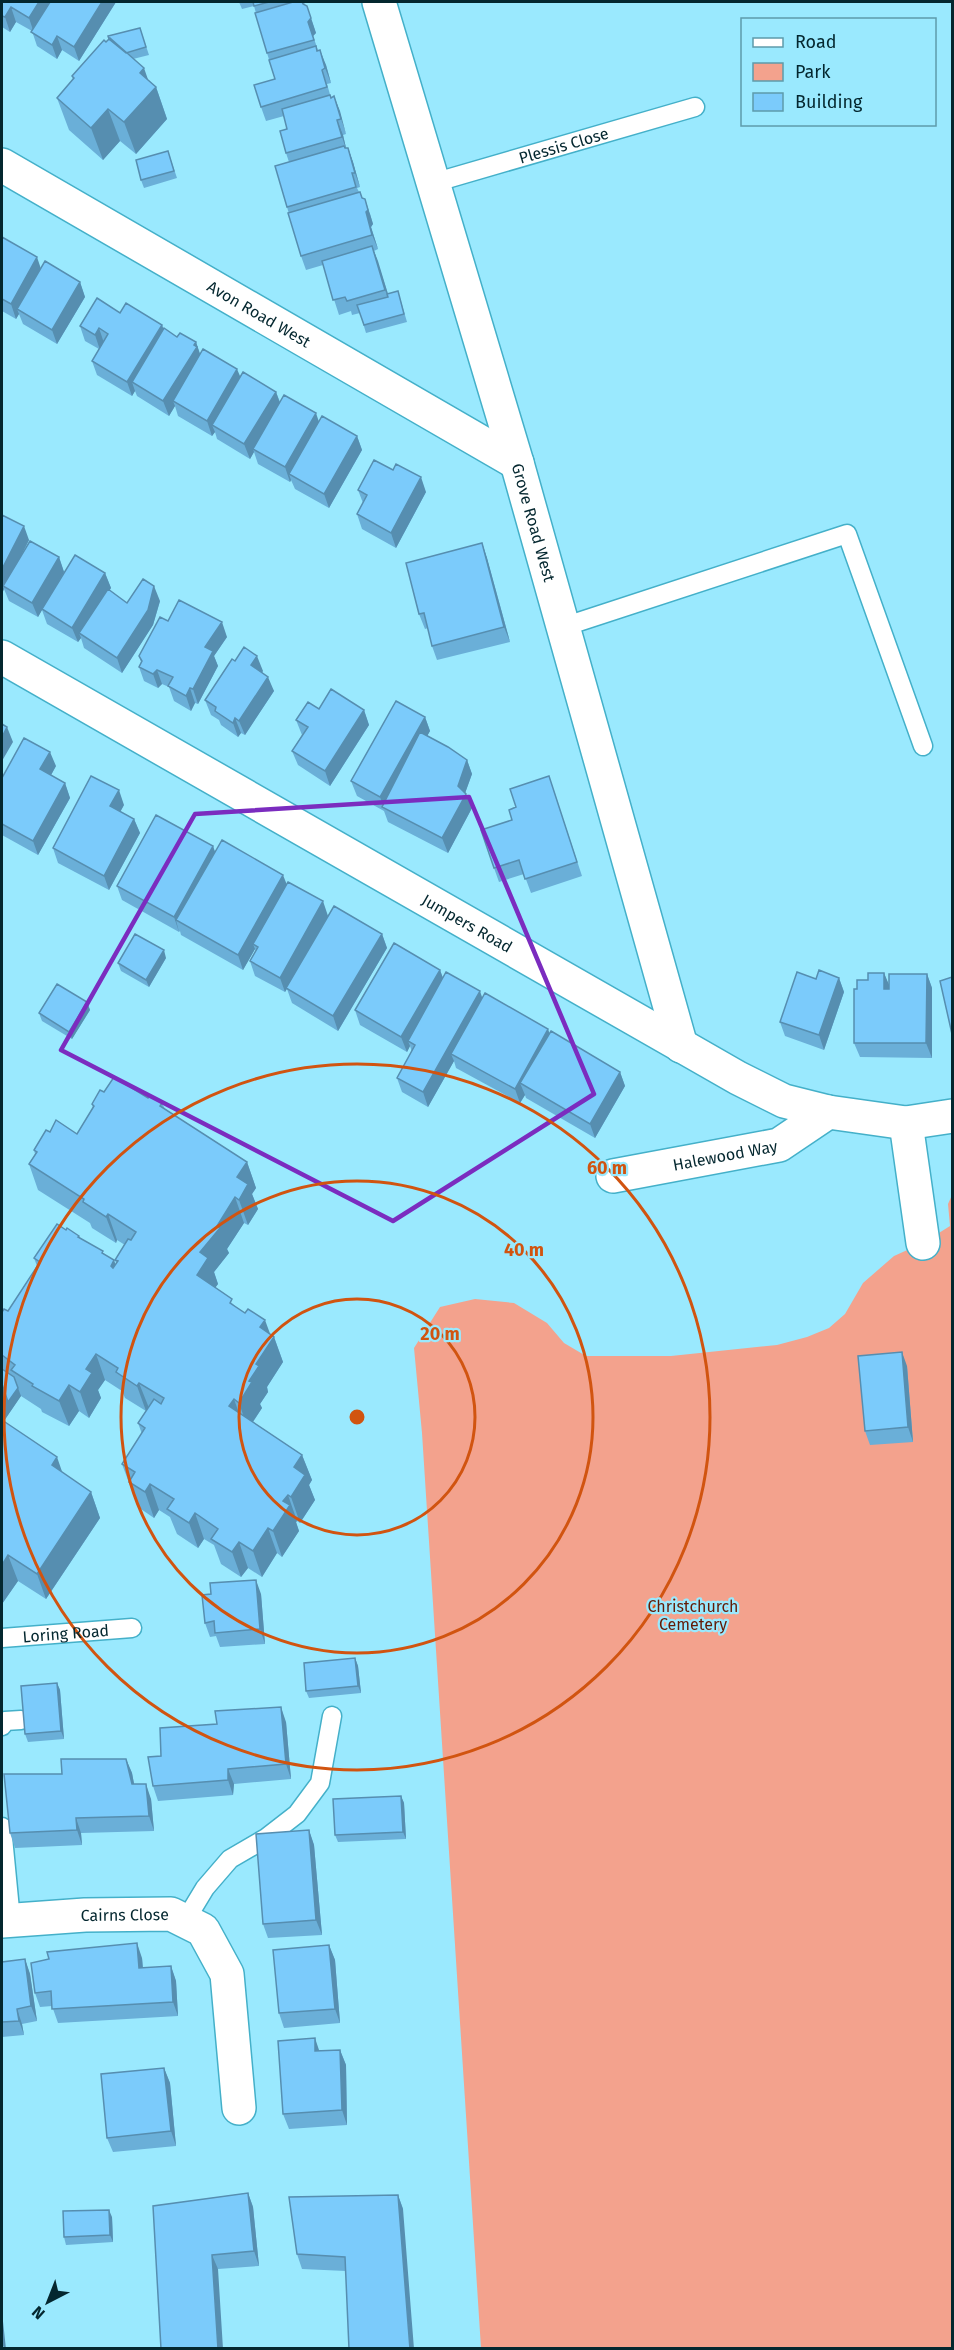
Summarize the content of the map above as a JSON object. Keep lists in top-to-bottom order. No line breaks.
{"streets":{"street":["Avon Road West","Grove Road West","Jumpers Road","Halewood Way","Cairns Close"],"lane":["Plessis Close","Loring Road"]},"crossings":[["Plessis Close","Grove Road West"],["Avon Road West","Grove Road West"],["Grove Road West","Jumpers Road"],["Jumpers Road","Halewood Way"]],"parks":["Christchurch Cemetery"],"legend":["Road","Park","Building"],"north":"bottom left","rings":["60 m","40 m","20 m"]}
